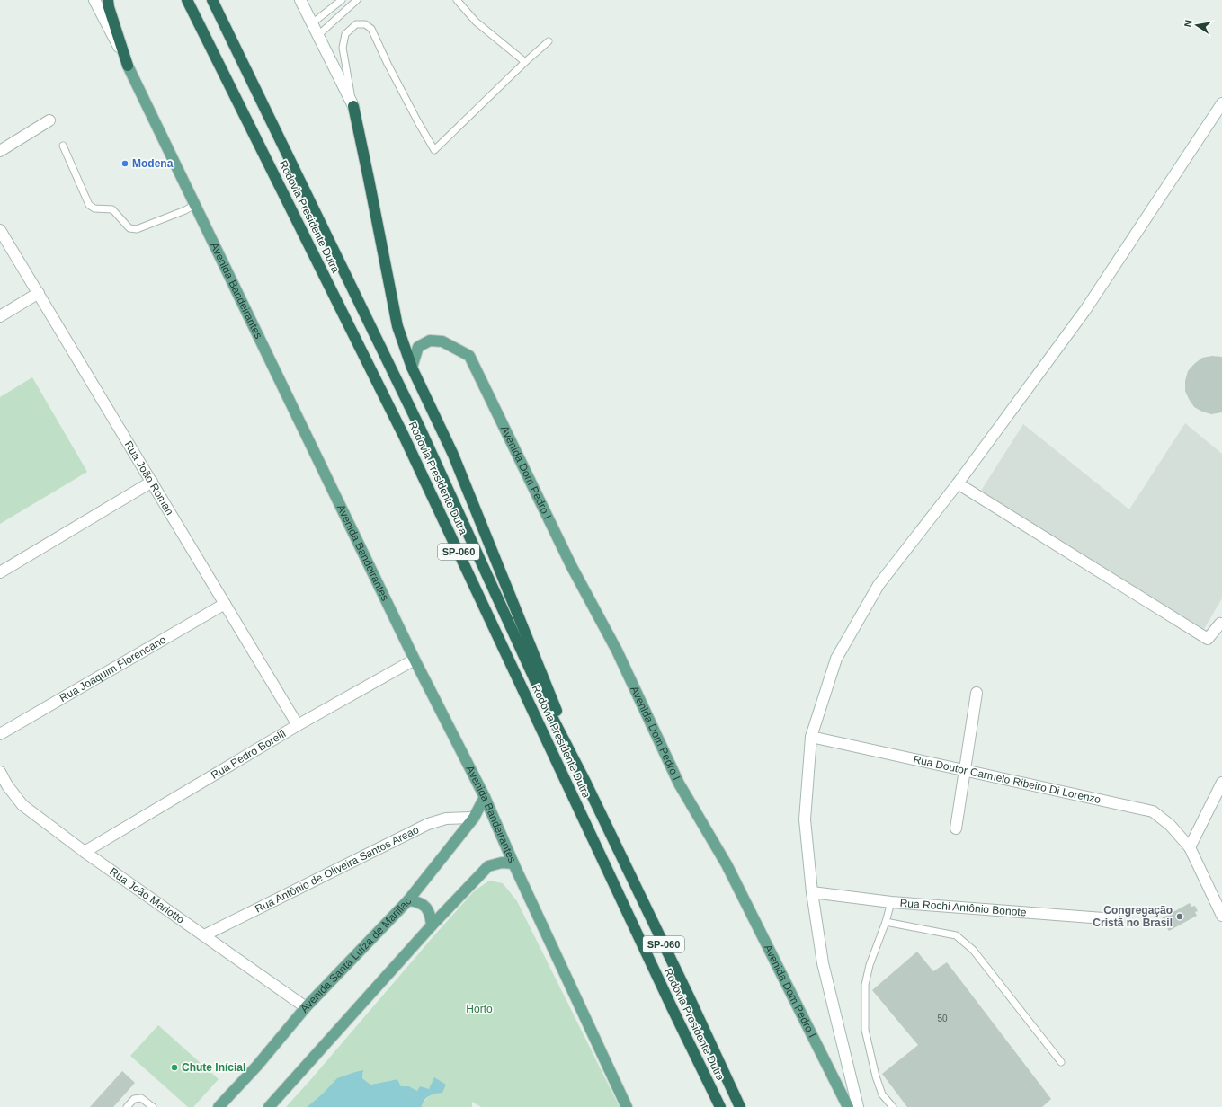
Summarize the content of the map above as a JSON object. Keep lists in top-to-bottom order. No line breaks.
{"streets":{"highway":["Rodovia Presidente Dutra","SP-060"],"main road":["Avenida Bandeirantes","Avenida Dom Pedro I","Avenida Santa Luíza de Marillac"],"street":["Rua João Roman","Rua Joaquim Florencano","Rua Pedro Borelli","Rua Doutor Carmelo Ribeiro Di Lorenzo","Rua Antônio de Oliveira Santos Areao","Rua João Mariotto","Rua Rochi Antônio Bonote"]},"crossings":[["Avenida Bandeirantes","Rua Pedro Borelli"],["Avenida Bandeirantes","Avenida Santa Luíza de Marillac"],["Rua João Roman","Rua Joaquim Florencano"],["Rua João Roman","Rua Pedro Borelli"],["Rua Pedro Borelli","Rua João Mariotto"],["Rua Antônio de Oliveira Santos Areao","Rua João Mariotto"],["Rua Antônio de Oliveira Santos Areao","Avenida Santa Luíza de Marillac"],["Rua João Mariotto","Avenida Santa Luíza de Marillac"]],"parks":["Horto"],"places":["Modena","Congregação Cristã no Brasil","Chute Inícial"],"house_numbers":["50"],"north":"left"}
